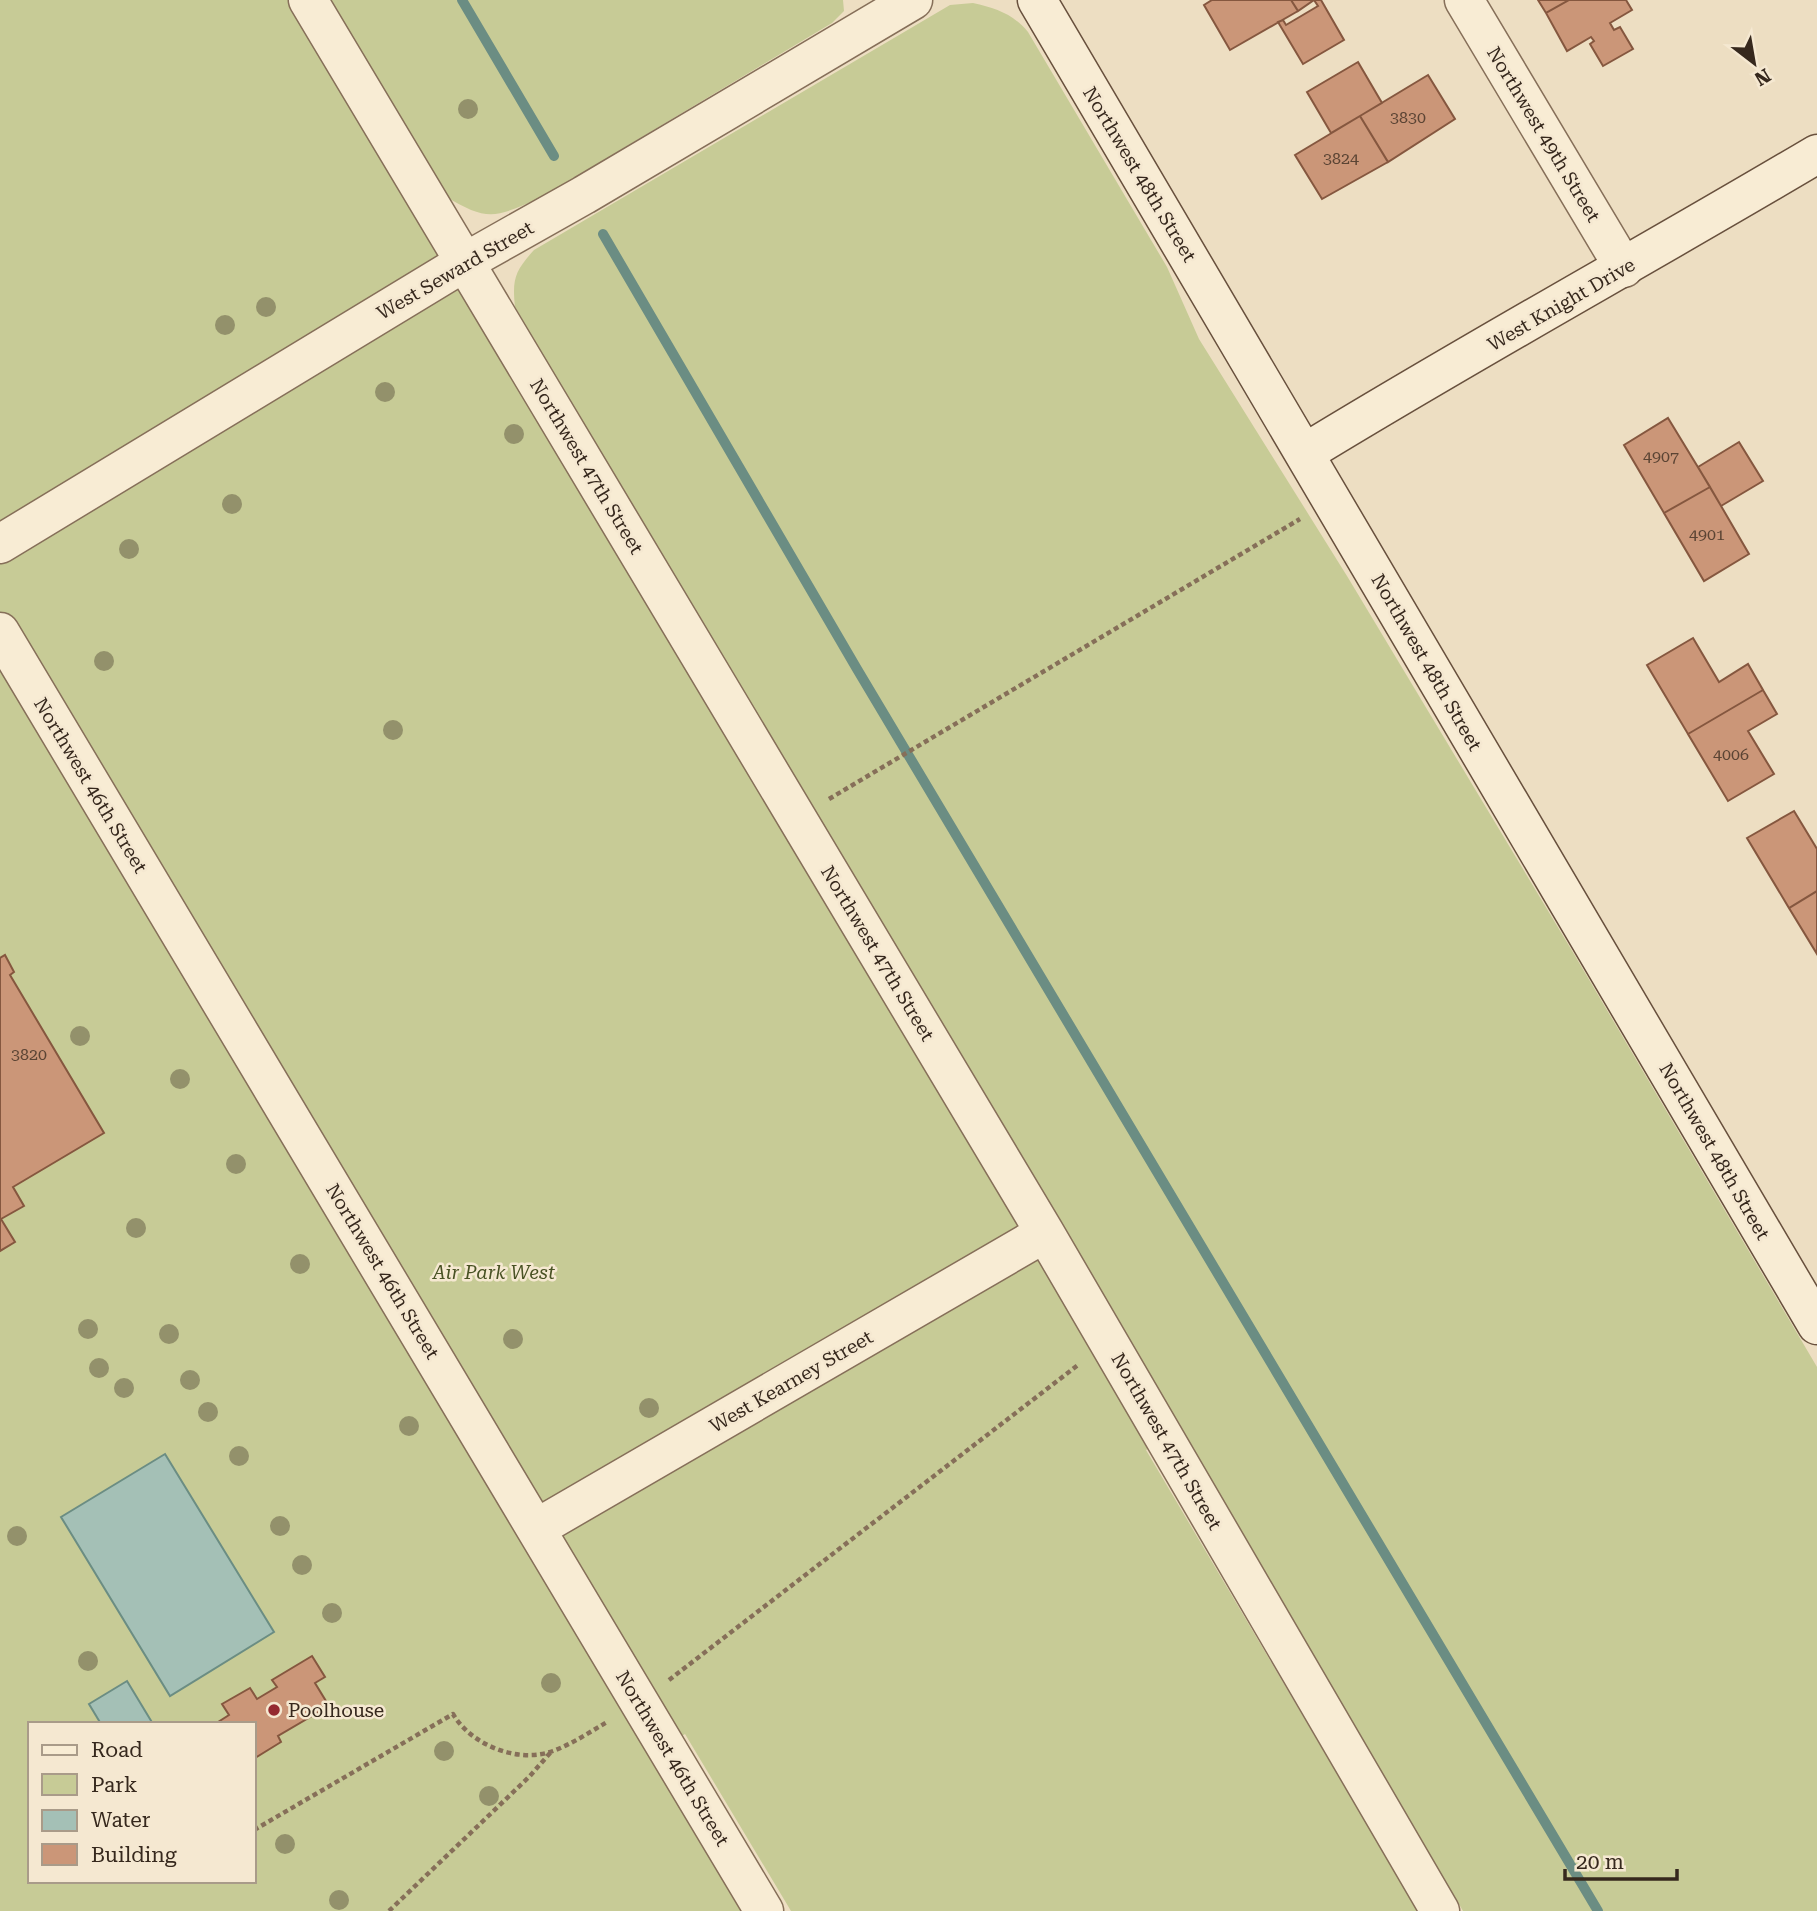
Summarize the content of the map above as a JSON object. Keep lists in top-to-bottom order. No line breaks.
{"streets":{"street":["Northwest 49th Street","Northwest 48th Street","West Seward Street","West Knight Drive","Northwest 47th Street","Northwest 46th Street","West Kearney Street"]},"crossings":[["Northwest 49th Street","West Knight Drive"],["Northwest 48th Street","West Knight Drive"],["West Seward Street","Northwest 47th Street"],["Northwest 47th Street","West Kearney Street"],["Northwest 46th Street","West Kearney Street"]],"parks":["Air Park West"],"places":["Poolhouse"],"house_numbers":["3830","3824","4907","4901","4006","3820"],"legend":["Road","Park","Water","Building"],"scale_bar":"20 m","north":"bottom right"}
